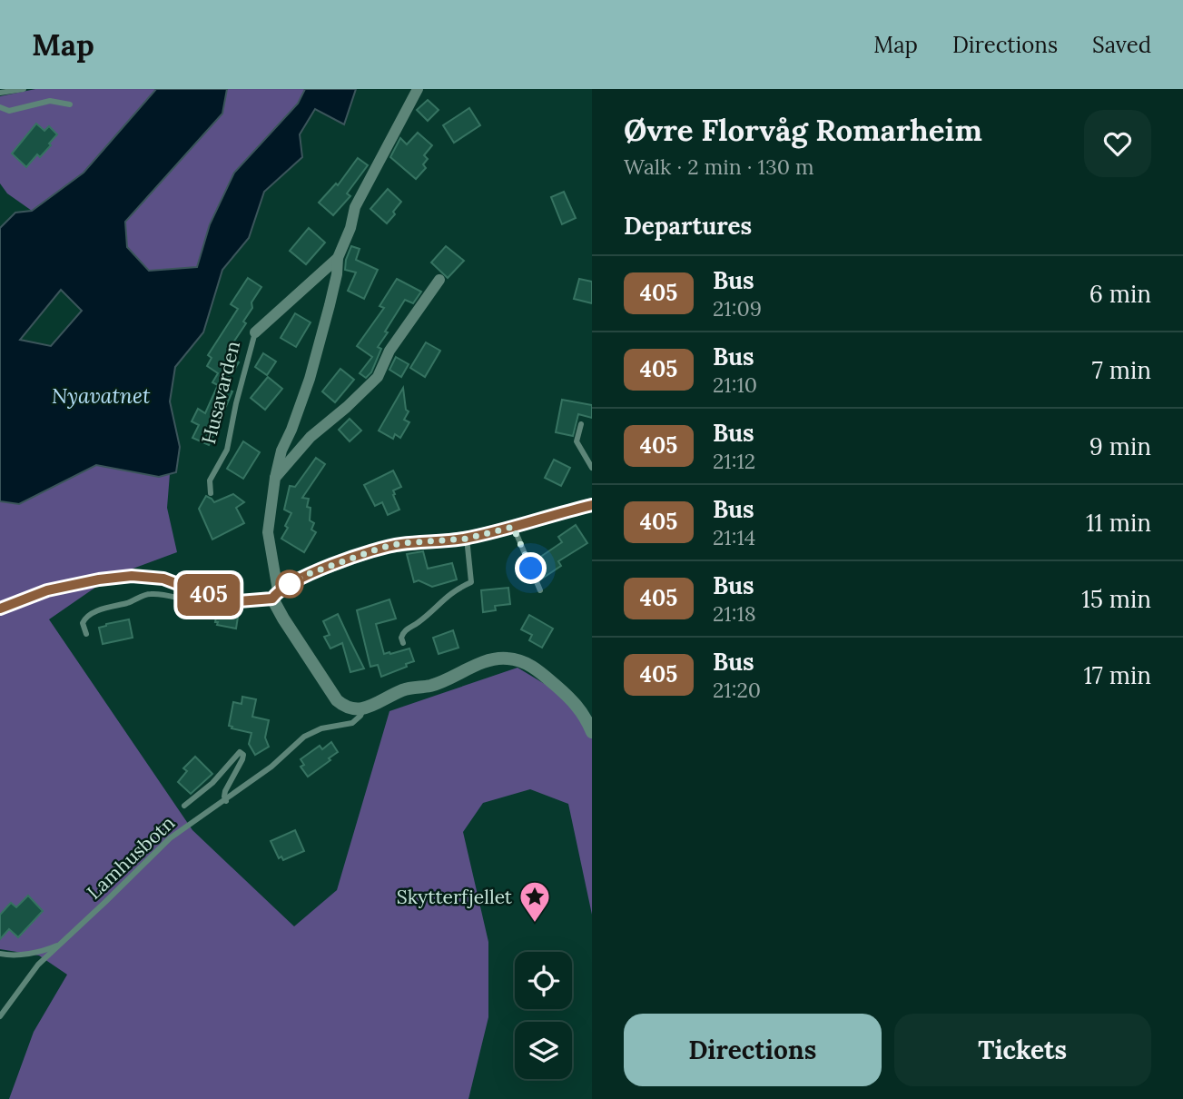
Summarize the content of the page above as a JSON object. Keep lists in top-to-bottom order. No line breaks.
{"streets":{"street":["Husavarden"],"lane":["Lamhusbotn"]},"water":["Nyavatnet"],"places":{"place":["Skytterfjellet"]},"lines":["bus line 405"],"page":{"header":"Map","nav":["Map","Directions","Saved"],"on_map":"405","heading":[["Øvre Florvåg Romarheim","Walk · 2 min · 130 m"],"Departures"],"list":[{"mark":"405","name":"Bus","note":"21:09","value":"6 min"},{"mark":"405","name":"Bus","note":"21:10","value":"7 min"},{"mark":"405","name":"Bus","note":"21:12","value":"9 min"},{"mark":"405","name":"Bus","note":"21:14","value":"11 min"},{"mark":"405","name":"Bus","note":"21:18","value":"15 min"},{"mark":"405","name":"Bus","note":"21:20","value":"17 min"}],"buttons":["Directions","Tickets"]}}
